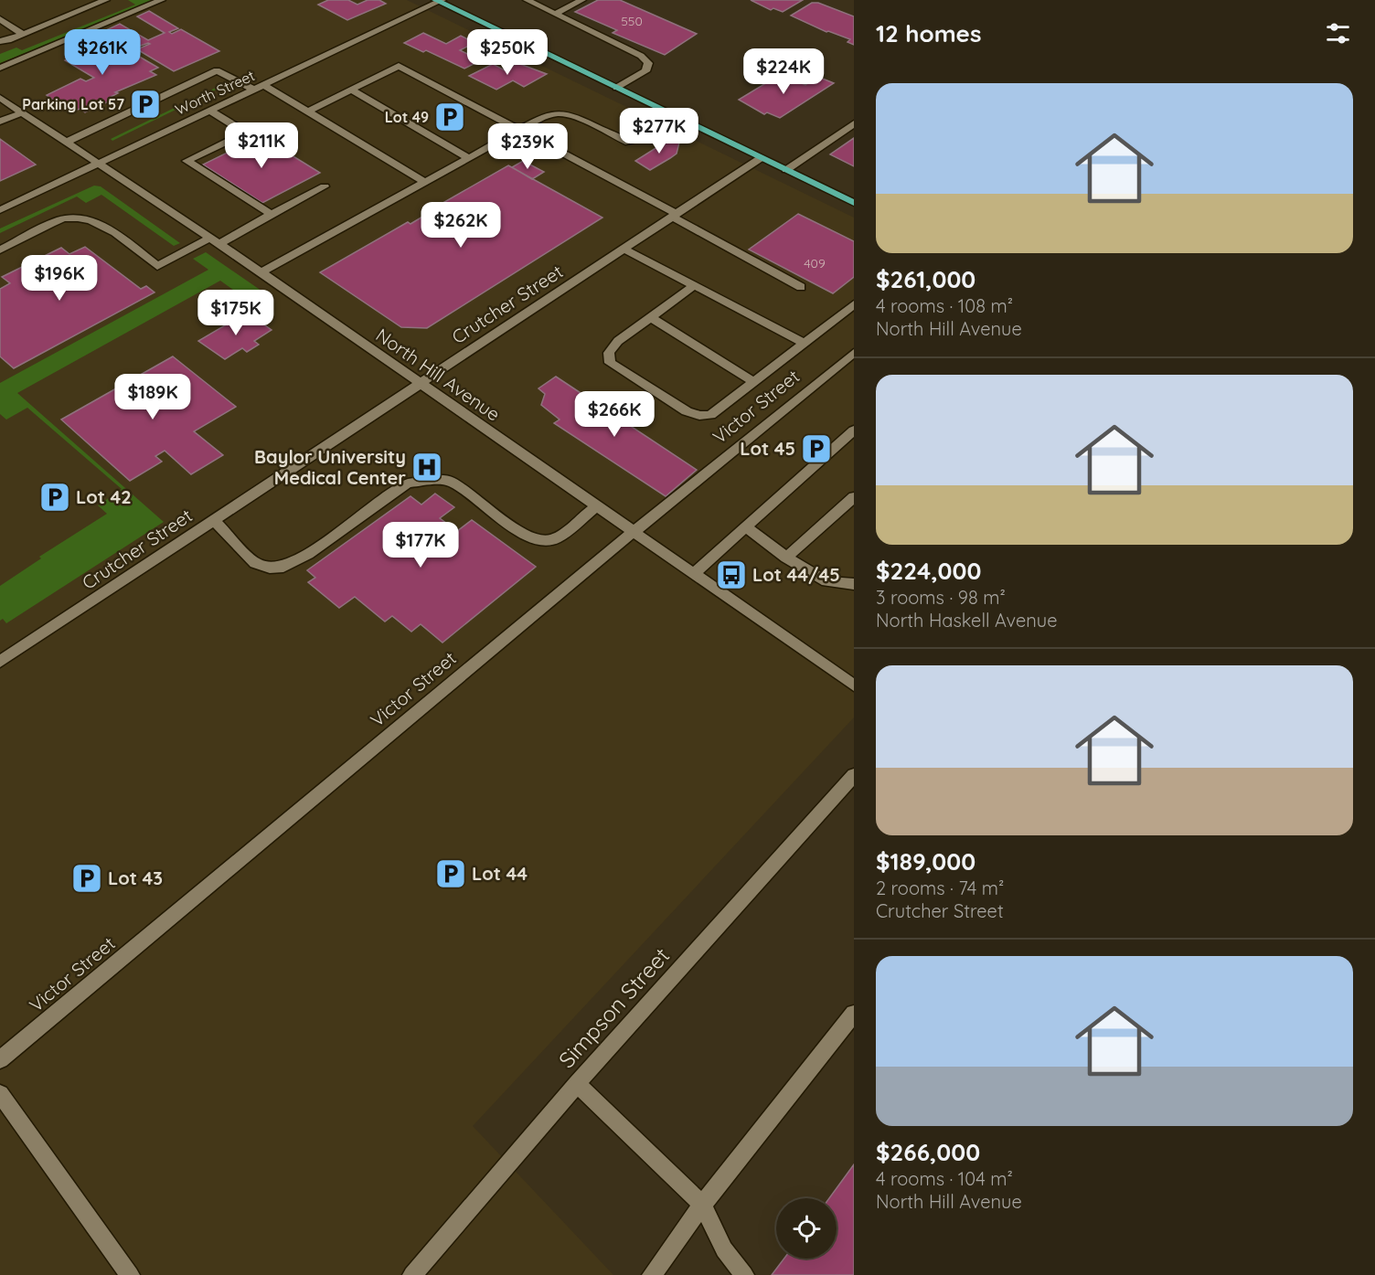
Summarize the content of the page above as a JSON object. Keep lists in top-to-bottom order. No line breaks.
{"streets":{"street":["Worth Street","Crutcher Street","North Hill Avenue","Victor Street","Simpson Street"]},"crossings":[["Worth Street","North Hill Avenue"],["Crutcher Street","North Hill Avenue"],["North Hill Avenue","Victor Street"]],"places":{"parking":["Parking Lot 57","Lot 49","Lot 45","Lot 42","Lot 44","Lot 43"],"hospital":["Baylor University Medical Center"],"bus stop":["Lot 44/45"]},"house_numbers":["550","409"],"page":{"heading":"12 homes","price":["$261K","$250K","$224K","$277K","$211K","$239K","$262K","$196K","$175K","$189K","$266K","$177K"],"list":[{"name":"$261,000","note":"4 rooms · 108 m² · North Hill Avenue"},{"name":"$224,000","note":"3 rooms · 98 m² · North Haskell Avenue"},{"name":"$189,000","note":"2 rooms · 74 m² · Crutcher Street"},{"name":"$266,000","note":"4 rooms · 104 m² · North Hill Avenue"}]}}
